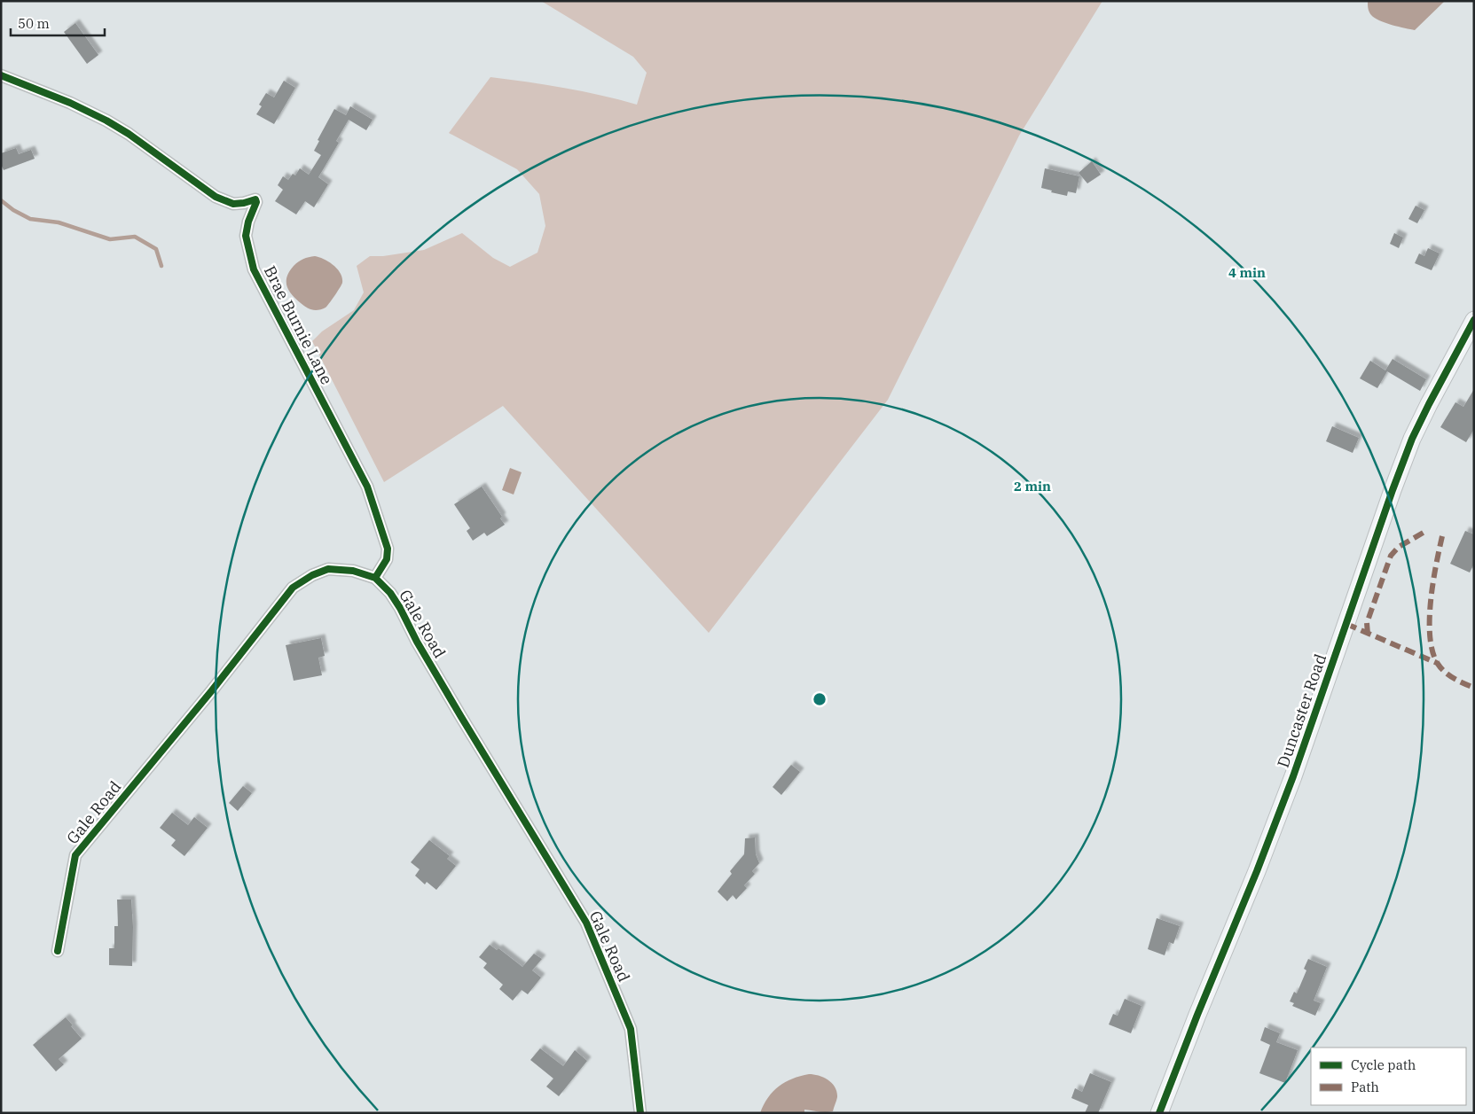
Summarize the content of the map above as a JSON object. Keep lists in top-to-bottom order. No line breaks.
{"streets":{"street":["Brae Burnie Lane","Gale Road","Duncaster Road"]},"crossings":[["Brae Burnie Lane","Gale Road"]],"legend":["Cycle path","Path"],"scale_bar":"50 m","rings":["4 min","2 min"]}
